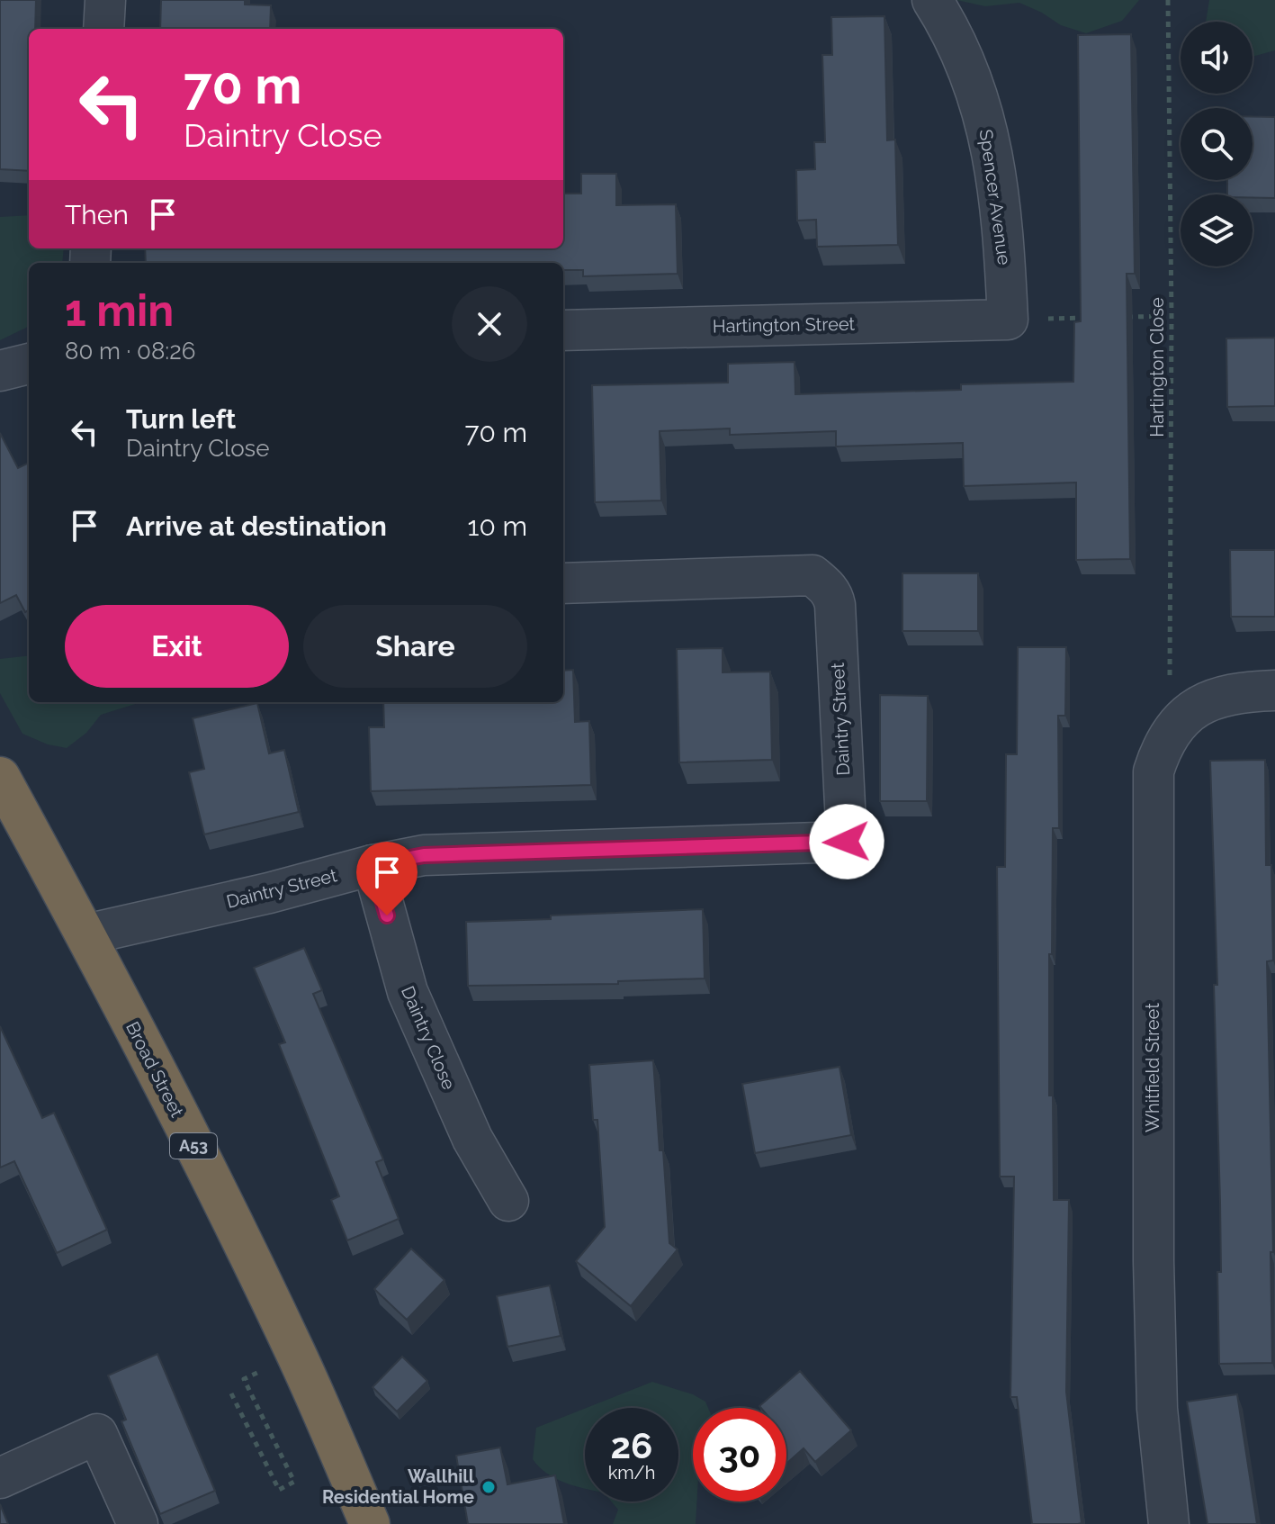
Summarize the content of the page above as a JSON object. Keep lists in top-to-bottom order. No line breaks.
{"streets":{"highway":["Broad Street","A53"],"street":["Spencer Avenue","Hartington Street","Daintry Street","Daintry Close","Whitfield Street"],"path":["Hartington Close"]},"crossings":[["Spencer Avenue","Hartington Street"],["Hartington Close","Whitfield Street"],["Daintry Street","Daintry Close"],["Daintry Street","Broad Street"]],"places":["Wallhill Residential Home"],"page":{"turn":["70 m","Daintry Close"],"then":"Then","heading":["1 min","80 m · 08:26"],"list":[{"name":"Turn left","note":"Daintry Close","value":"70 m"},{"name":"Arrive at destination","value":"10 m"}],"buttons":["Exit","Share"],"speed":"26 km/h","limit":"30"}}
